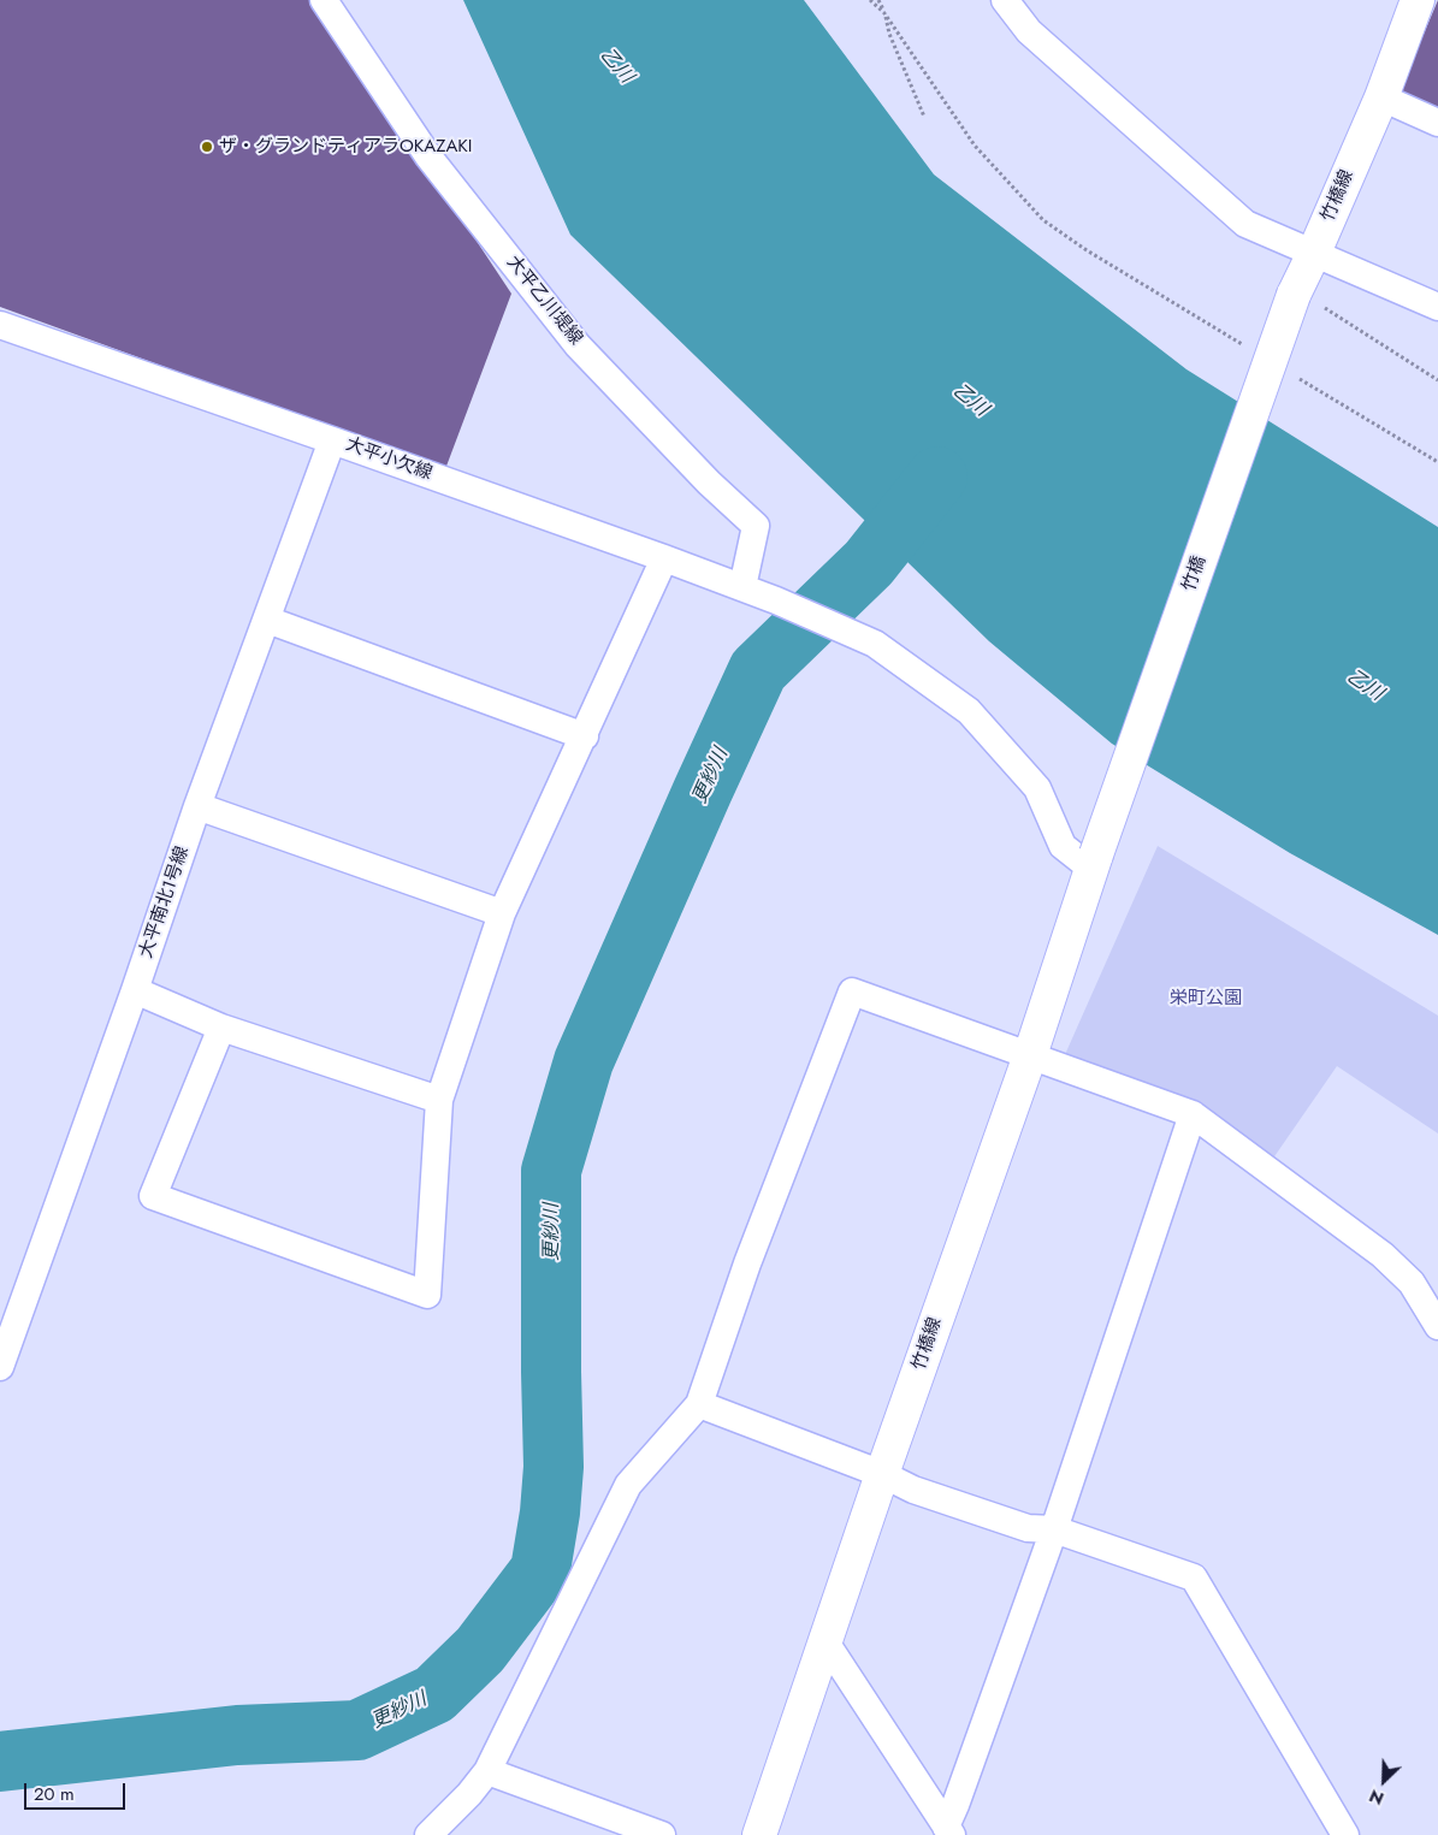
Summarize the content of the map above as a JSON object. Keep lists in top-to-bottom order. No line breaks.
{"streets":{"street":["竹橋線","大平乙川堤線","大平小欠線","竹橋","大平南北1号線"]},"crossings":[["竹橋線","大平小欠線"],["竹橋線","竹橋"],["大平乙川堤線","大平小欠線"],["大平小欠線","竹橋"],["大平小欠線","大平南北1号線"]],"water":["乙川","更紗川"],"parks":["栄町公園"],"places":["ザ・グランドティアラOKAZAKI"],"scale_bar":"20 m","north":"bottom left"}
